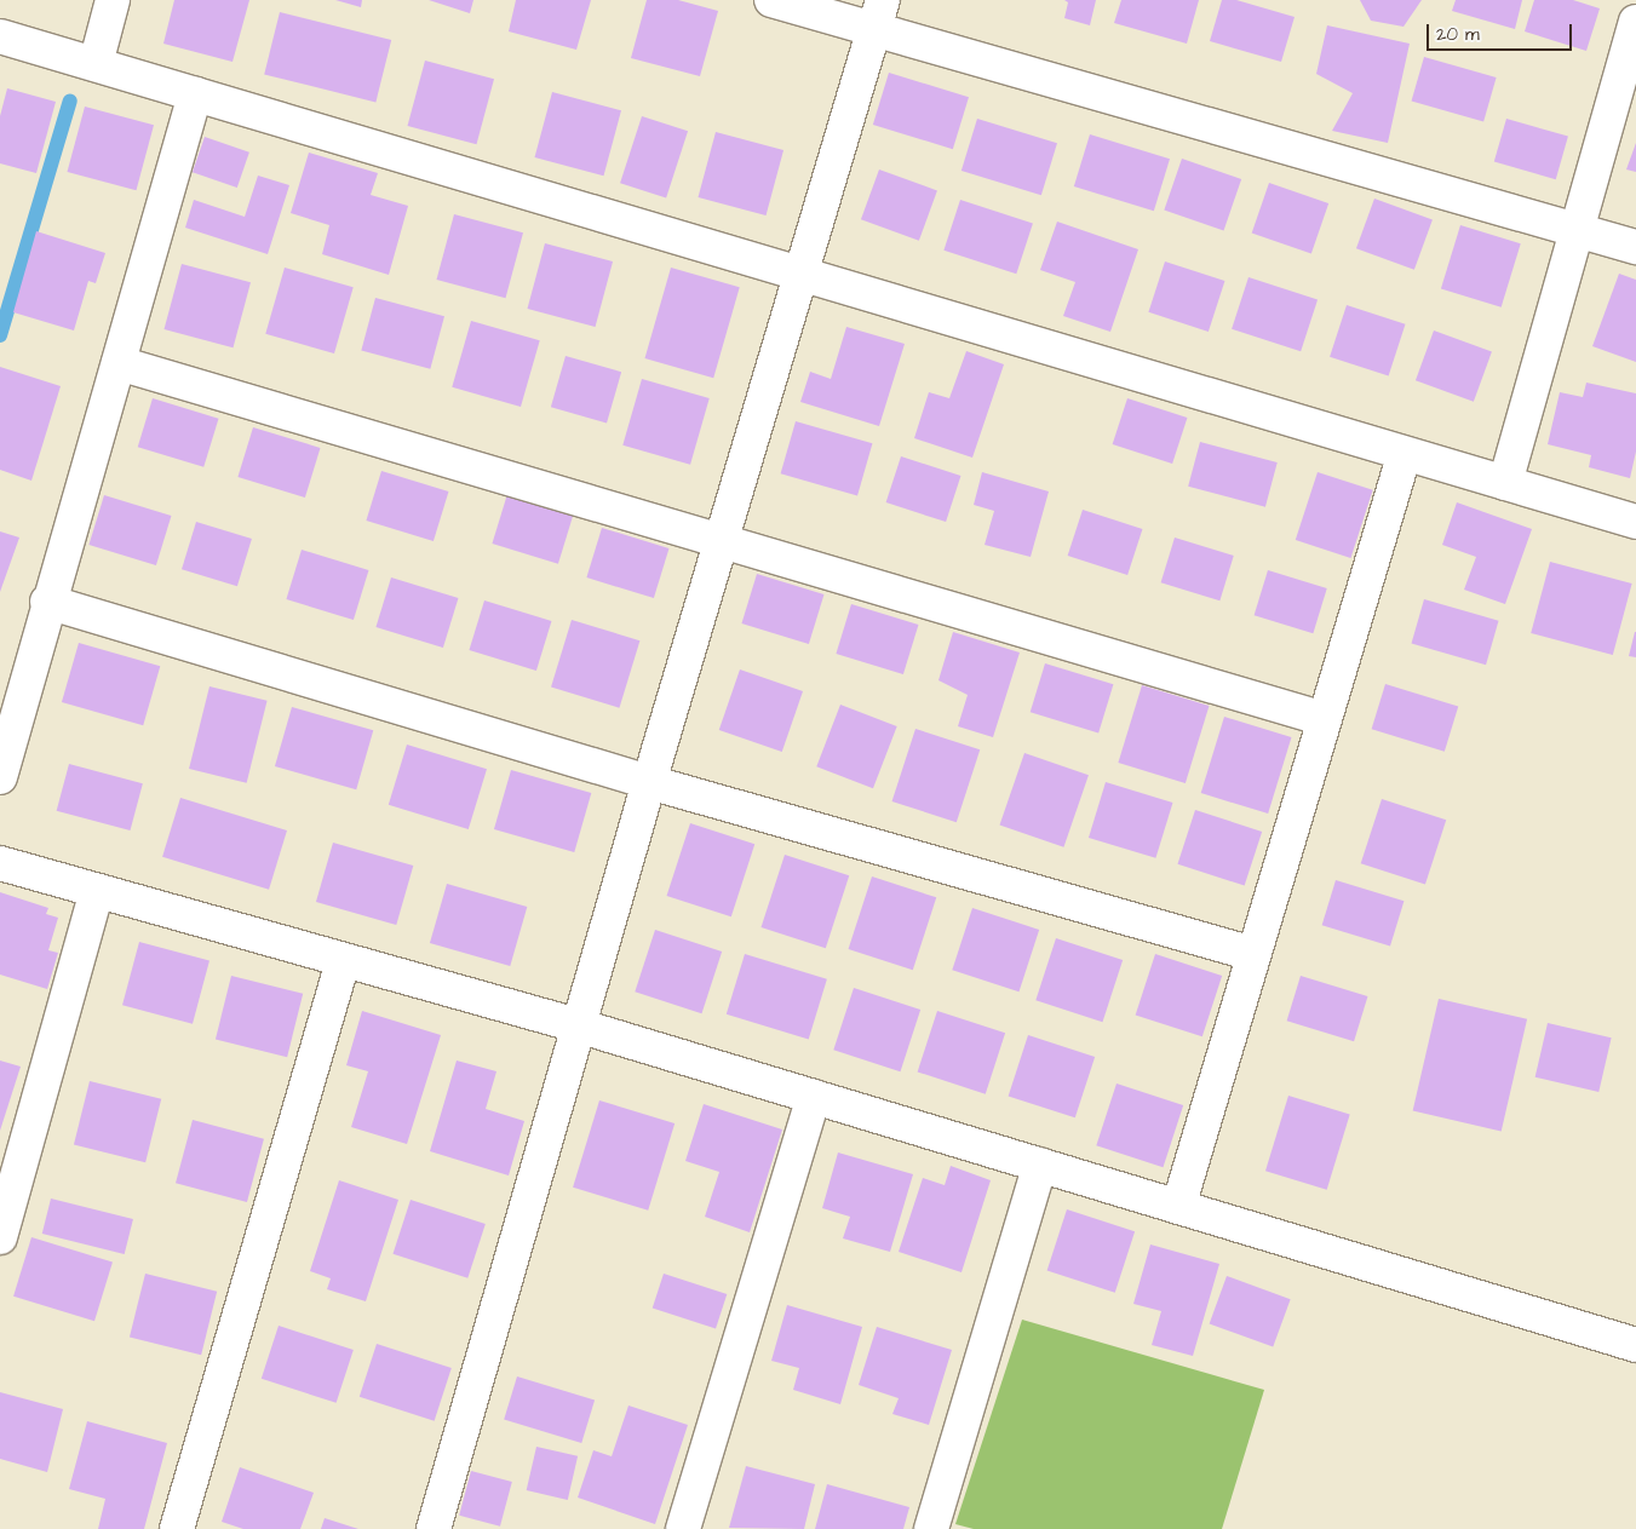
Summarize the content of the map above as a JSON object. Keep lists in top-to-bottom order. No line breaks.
{"scale_bar":"20 m"}
